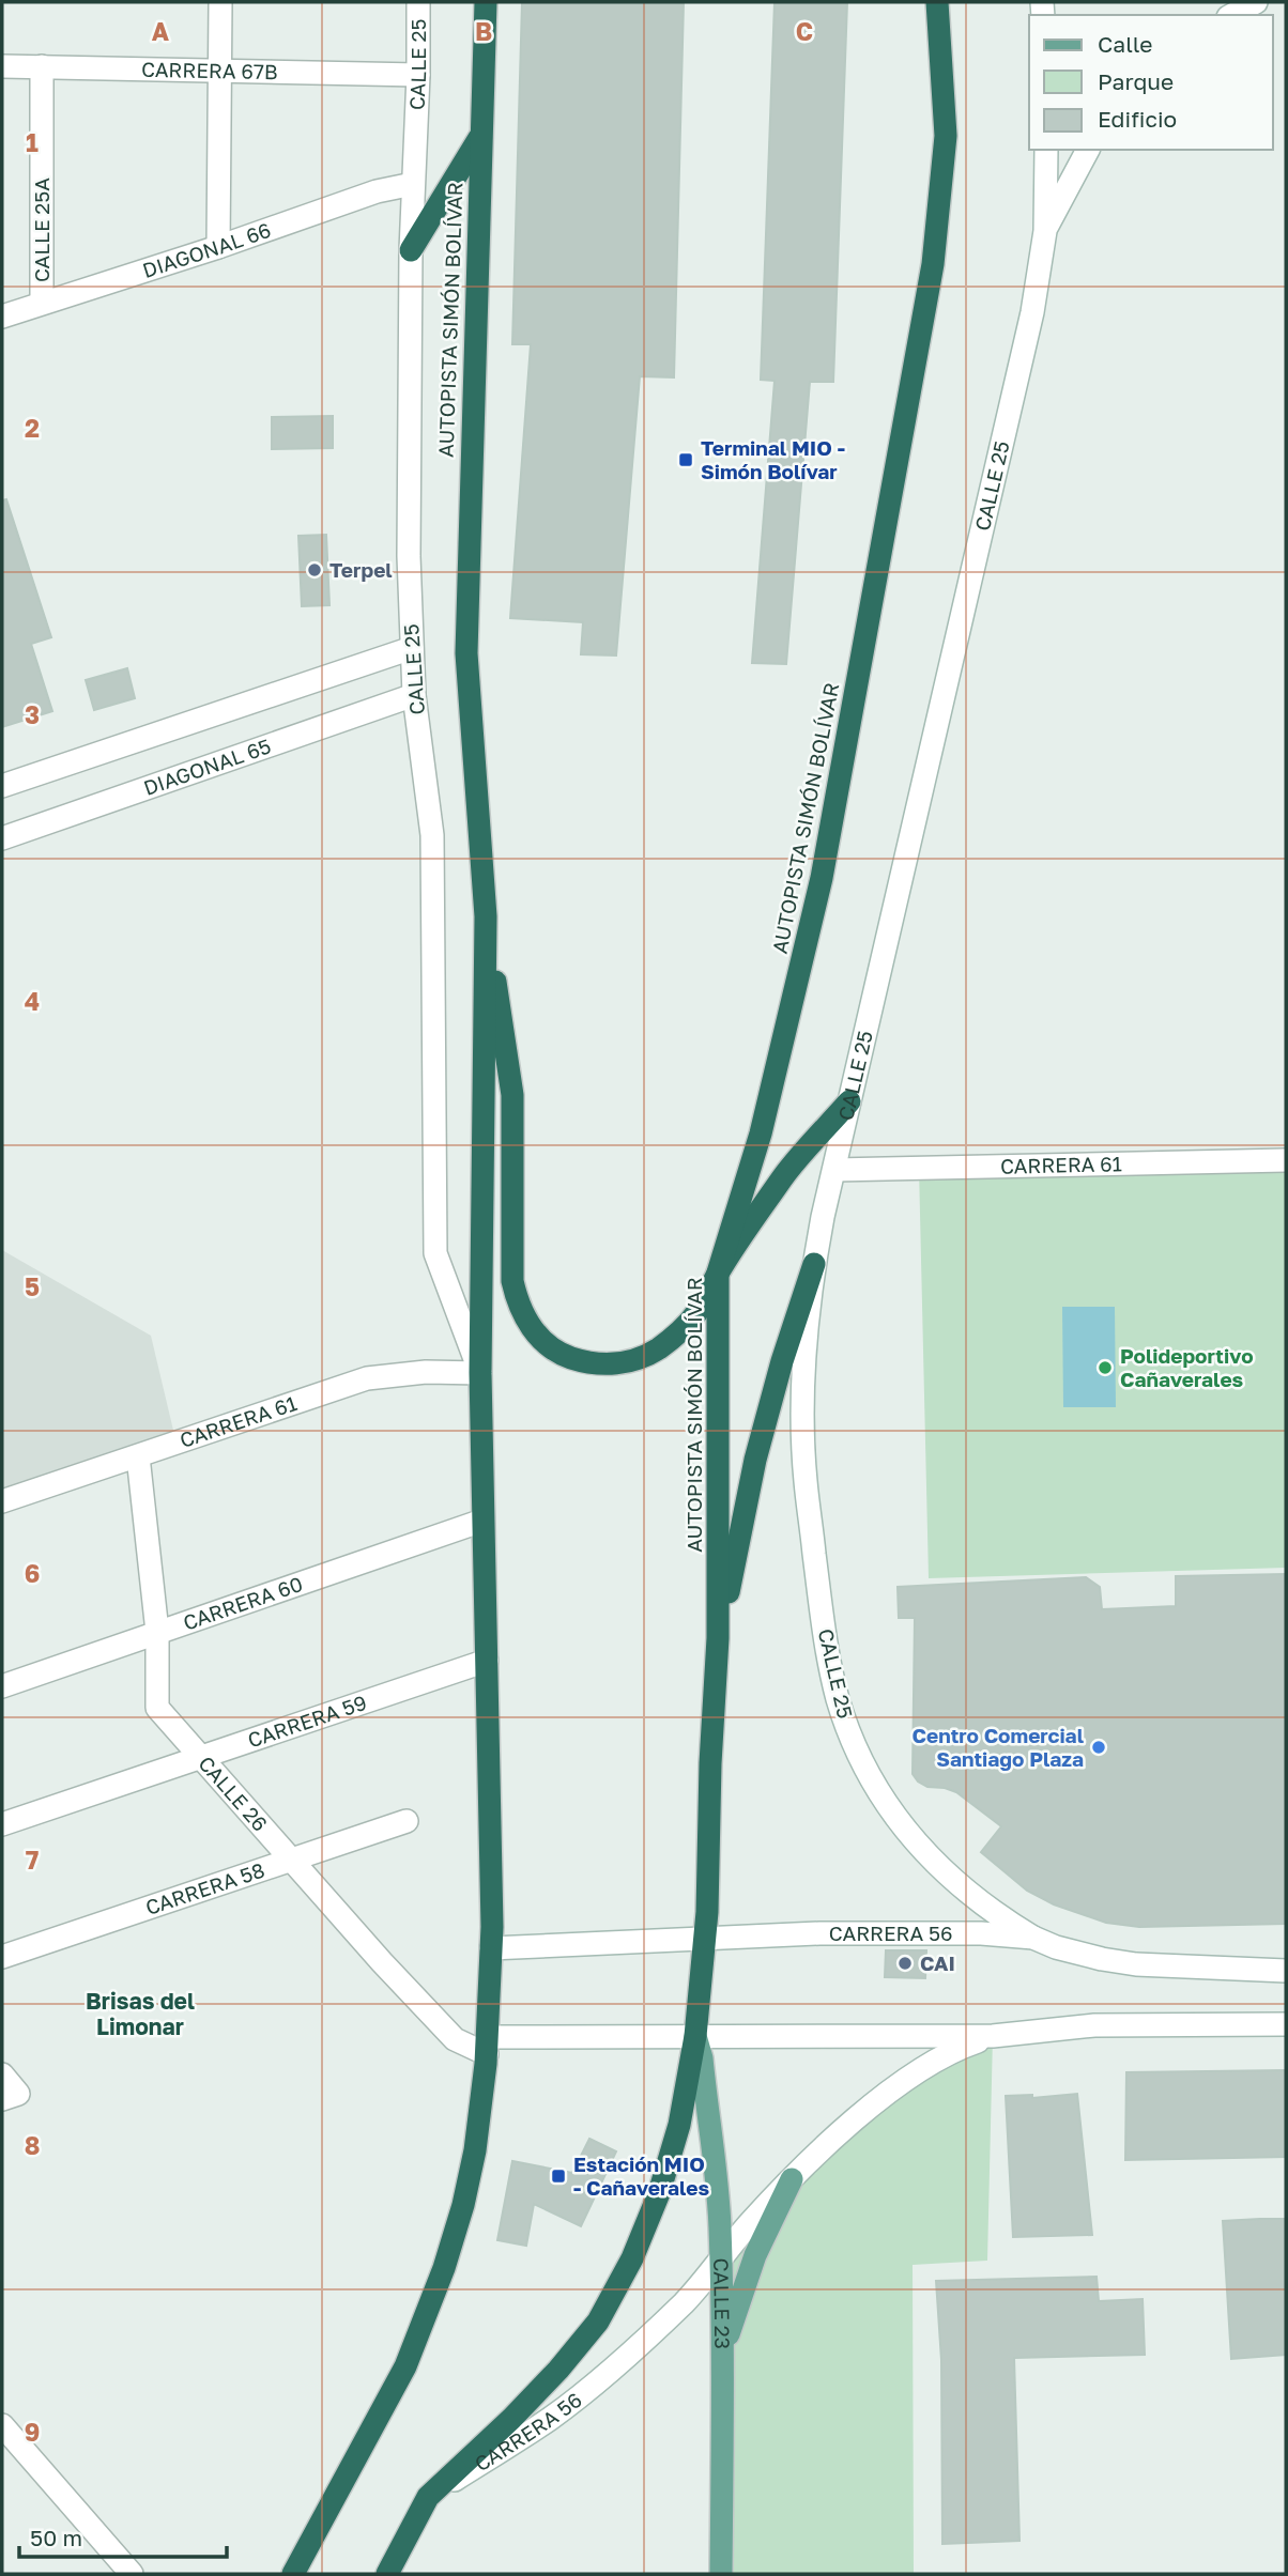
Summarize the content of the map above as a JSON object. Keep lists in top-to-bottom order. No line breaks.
{"streets":{"highway":["AUTOPISTA SIMÓN BOLÍVAR"],"main road":["CALLE 23"],"street":["CALLE 25","CARRERA 67B","CALLE 25A","DIAGONAL 66","DIAGONAL 65","CARRERA 61","CARRERA 60","CARRERA 59","CALLE 26","CARRERA 58","CARRERA 56"]},"crossings":[["CALLE 25","CARRERA 67B"],["CALLE 25","DIAGONAL 66"],["CALLE 25","AUTOPISTA SIMÓN BOLÍVAR"],["CALLE 25","DIAGONAL 65"],["CALLE 25","CARRERA 61"],["CALLE 25","CARRERA 56"],["CARRERA 67B","CALLE 25A"],["CALLE 25A","DIAGONAL 66"],["AUTOPISTA SIMÓN BOLÍVAR","CARRERA 61"],["AUTOPISTA SIMÓN BOLÍVAR","CARRERA 60"],["AUTOPISTA SIMÓN BOLÍVAR","CARRERA 59"],["AUTOPISTA SIMÓN BOLÍVAR","CALLE 26"],["AUTOPISTA SIMÓN BOLÍVAR","CARRERA 56"],["AUTOPISTA SIMÓN BOLÍVAR","CALLE 23"],["CARRERA 61","CALLE 26"],["CARRERA 60","CALLE 26"],["CARRERA 59","CALLE 26"],["CALLE 26","CARRERA 58"],["CALLE 26","CARRERA 56"],["CARRERA 56","CALLE 23"]],"districts":["Brisas del Limonar"],"places":{"transit":["Terminal MIO - Simón Bolívar","Estación MIO - Cañaverales"],"other":["Terpel","Polideportivo Cañaverales","Centro Comercial Santiago Plaza","CAI"]},"legend":["Calle","Parque","Edificio"],"scale_bar":"50 m","grid":{"columns":["A","B","C"],"rows":["1","2","3","4","5","6","7","8","9"]}}
